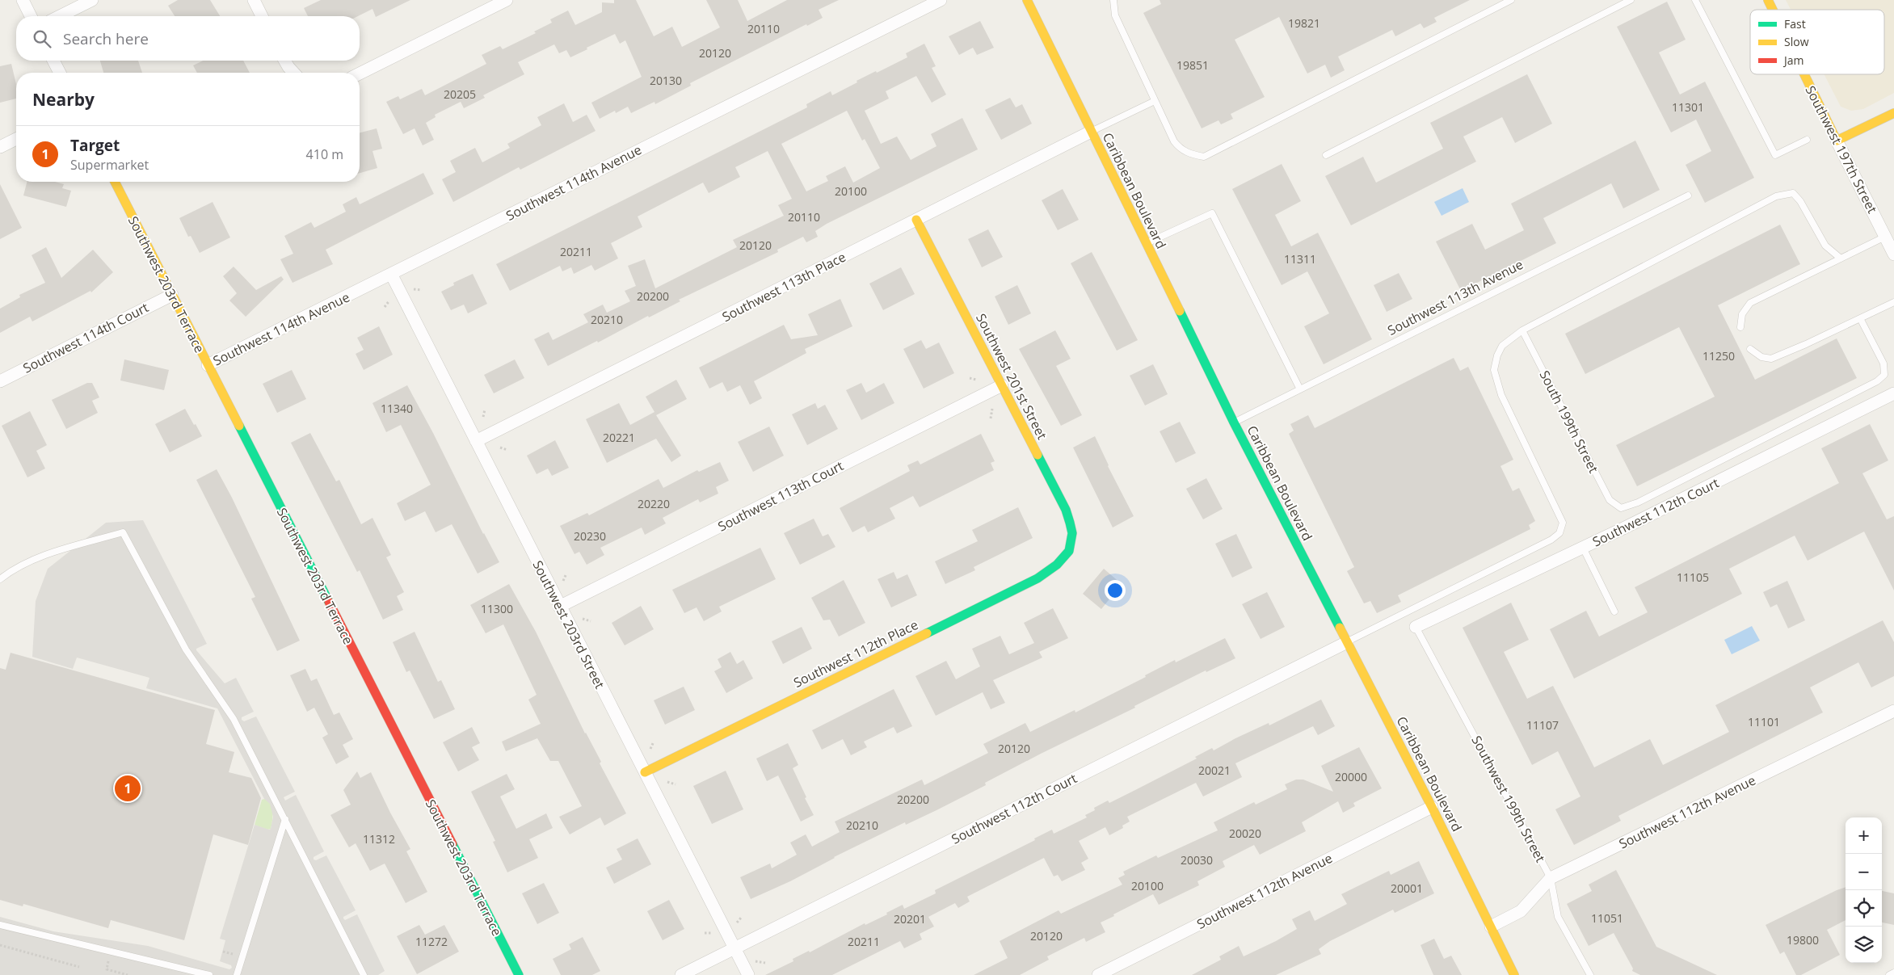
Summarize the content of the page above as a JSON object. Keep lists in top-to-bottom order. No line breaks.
{"streets":{"street":["Southwest 197th Street","Southwest 114th Avenue","Caribbean Boulevard","Southwest 203rd Terrace","Southwest 113th Place","Southwest 114th Court","Southwest 201st Street","Southwest 113th Court","Southwest 112th Court","Southwest 203rd Street","Southwest 112th Place","Southwest 112th Avenue"],"lane":["Southwest 113th Avenue","South 199th Street","Southwest 199th Street"]},"crossings":[["Southwest 114th Avenue","Southwest 203rd Terrace"],["Southwest 114th Avenue","Southwest 203rd Street"],["Caribbean Boulevard","Southwest 113th Place"],["Caribbean Boulevard","Southwest 113th Avenue"],["Caribbean Boulevard","Southwest 112th Court"],["Caribbean Boulevard","Southwest 112th Avenue"],["Southwest 203rd Terrace","Southwest 114th Court"],["Southwest 113th Place","Southwest 201st Street"],["Southwest 113th Place","Southwest 203rd Street"],["Southwest 201st Street","Southwest 113th Court"],["Southwest 201st Street","Southwest 112th Place"],["Southwest 113th Court","Southwest 203rd Street"],["Southwest 112th Court","Southwest 203rd Street"],["Southwest 112th Court","Southwest 199th Street"],["Southwest 203rd Street","Southwest 112th Place"],["Southwest 199th Street","Southwest 112th Avenue"]],"house_numbers":["19821","20110","20120","19851","20130","20205","11301","20100","20110","20120","20211","11311","20200","20210","11250","11340","20221","20220","20230","11105","11300","11101","11107","20120","20021","20000","20200","20210","20020","11312","20030","20100","20001","11051","20201","20120","19800","11272","20211"],"legend":["Fast","Slow","Jam"],"page":{"search":"Search here","heading":"Nearby","list":[{"mark":"1","name":"Target","note":"Supermarket","value":"410 m"}],"pins":"1","map_buttons":["+","−"]}}
